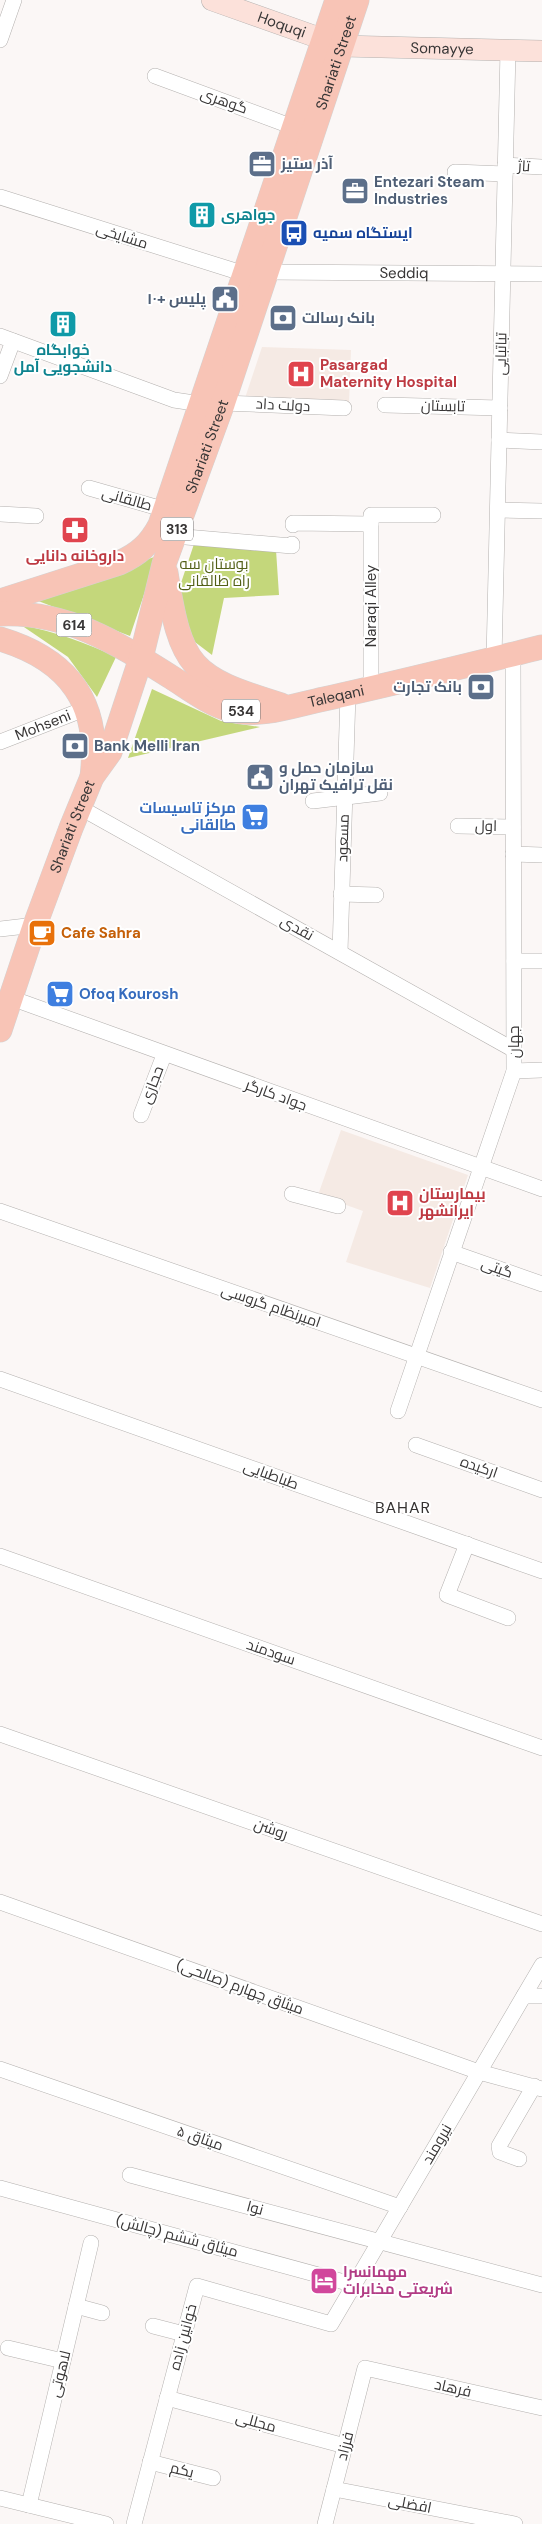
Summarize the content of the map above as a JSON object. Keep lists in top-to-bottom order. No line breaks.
{"streets":{"main road":["Hoquqi","Somayye","Shariati Street","313","614","Taleqani","534"],"street":["گوهری","تاژ","مشایخی","Seddiq","تباتبایی","دولت داد","تابستان","طالقانی","Naraqi Alley","Mohseni","اول","مسعود","نقدی","جهان","حجازی","جواد کارگر","گیتی","امیرنظام گروسی","ارکیده","طباطبایی","سودمند","روشن","میثاق چهارم (صالحی)","میثاق ۵","نیرومند","نوا","میثاق ششم (چالش)","خوانین زاده","لاهوتی","فرهاد","مجللی","فرزاد","یکم","افضلی"]},"crossings":[["Hoquqi","Somayye"],["Hoquqi","Shariati Street"],["Somayye","Shariati Street"],["Somayye","تباتبایی"],["Shariati Street","گوهری"],["Shariati Street","مشایخی"],["Shariati Street","Seddiq"],["Shariati Street","دولت داد"],["Shariati Street","طالقانی"],["Shariati Street","614"],["Shariati Street","Taleqani"],["Shariati Street","نقدی"],["Shariati Street","جواد کارگر"],["تاژ","تباتبایی"],["مشایخی","Seddiq"],["Seddiq","تباتبایی"],["تباتبایی","تابستان"],["تباتبایی","Taleqani"],["تباتبایی","جهان"],["Naraqi Alley","Taleqani"],["614","Taleqani"],["Taleqani","مسعود"],["Taleqani","جهان"],["اول","جهان"],["مسعود","نقدی"],["نقدی","جهان"],["جهان","جواد کارگر"],["جهان","گیتی"],["جهان","امیرنظام گروسی"],["حجازی","جواد کارگر"],["میثاق چهارم (صالحی)","نیرومند"],["میثاق ۵","نیرومند"],["نیرومند","نوا"],["نیرومند","میثاق ششم (چالش)"],["نیرومند","خوانین زاده"],["خوانین زاده","مجللی"],["خوانین زاده","یکم"],["فرهاد","فرزاد"],["مجللی","فرزاد"],["فرزاد","افضلی"]],"districts":["BAHAR"],"parks":["بوستان سه راه طالقانی"],"places":{"office":["آذر ستیز","Entezari Steam Industries"],"building":["جواهری","خوابگاه دانشجویی آمل"],"bus stop":["ایستگاه سمیه"],"public building":["پلیس +۱۰","سازمان حمل و نقل ترافیک تهران"],"bank":["بانک رسالت","بانک تجارت","Bank Melli Iran"],"hospital":["Pasargad Maternity Hospital","بیمارستان ایرانشهر"],"pharmacy":["داروخانه دانایی"],"supermarket":["مرکز تاسیسات طالقانی","Ofoq Kourosh"],"cafe":["Cafe Sahra"],"hotel":["مهمانسرا شریعتی مخابرات"]}}
